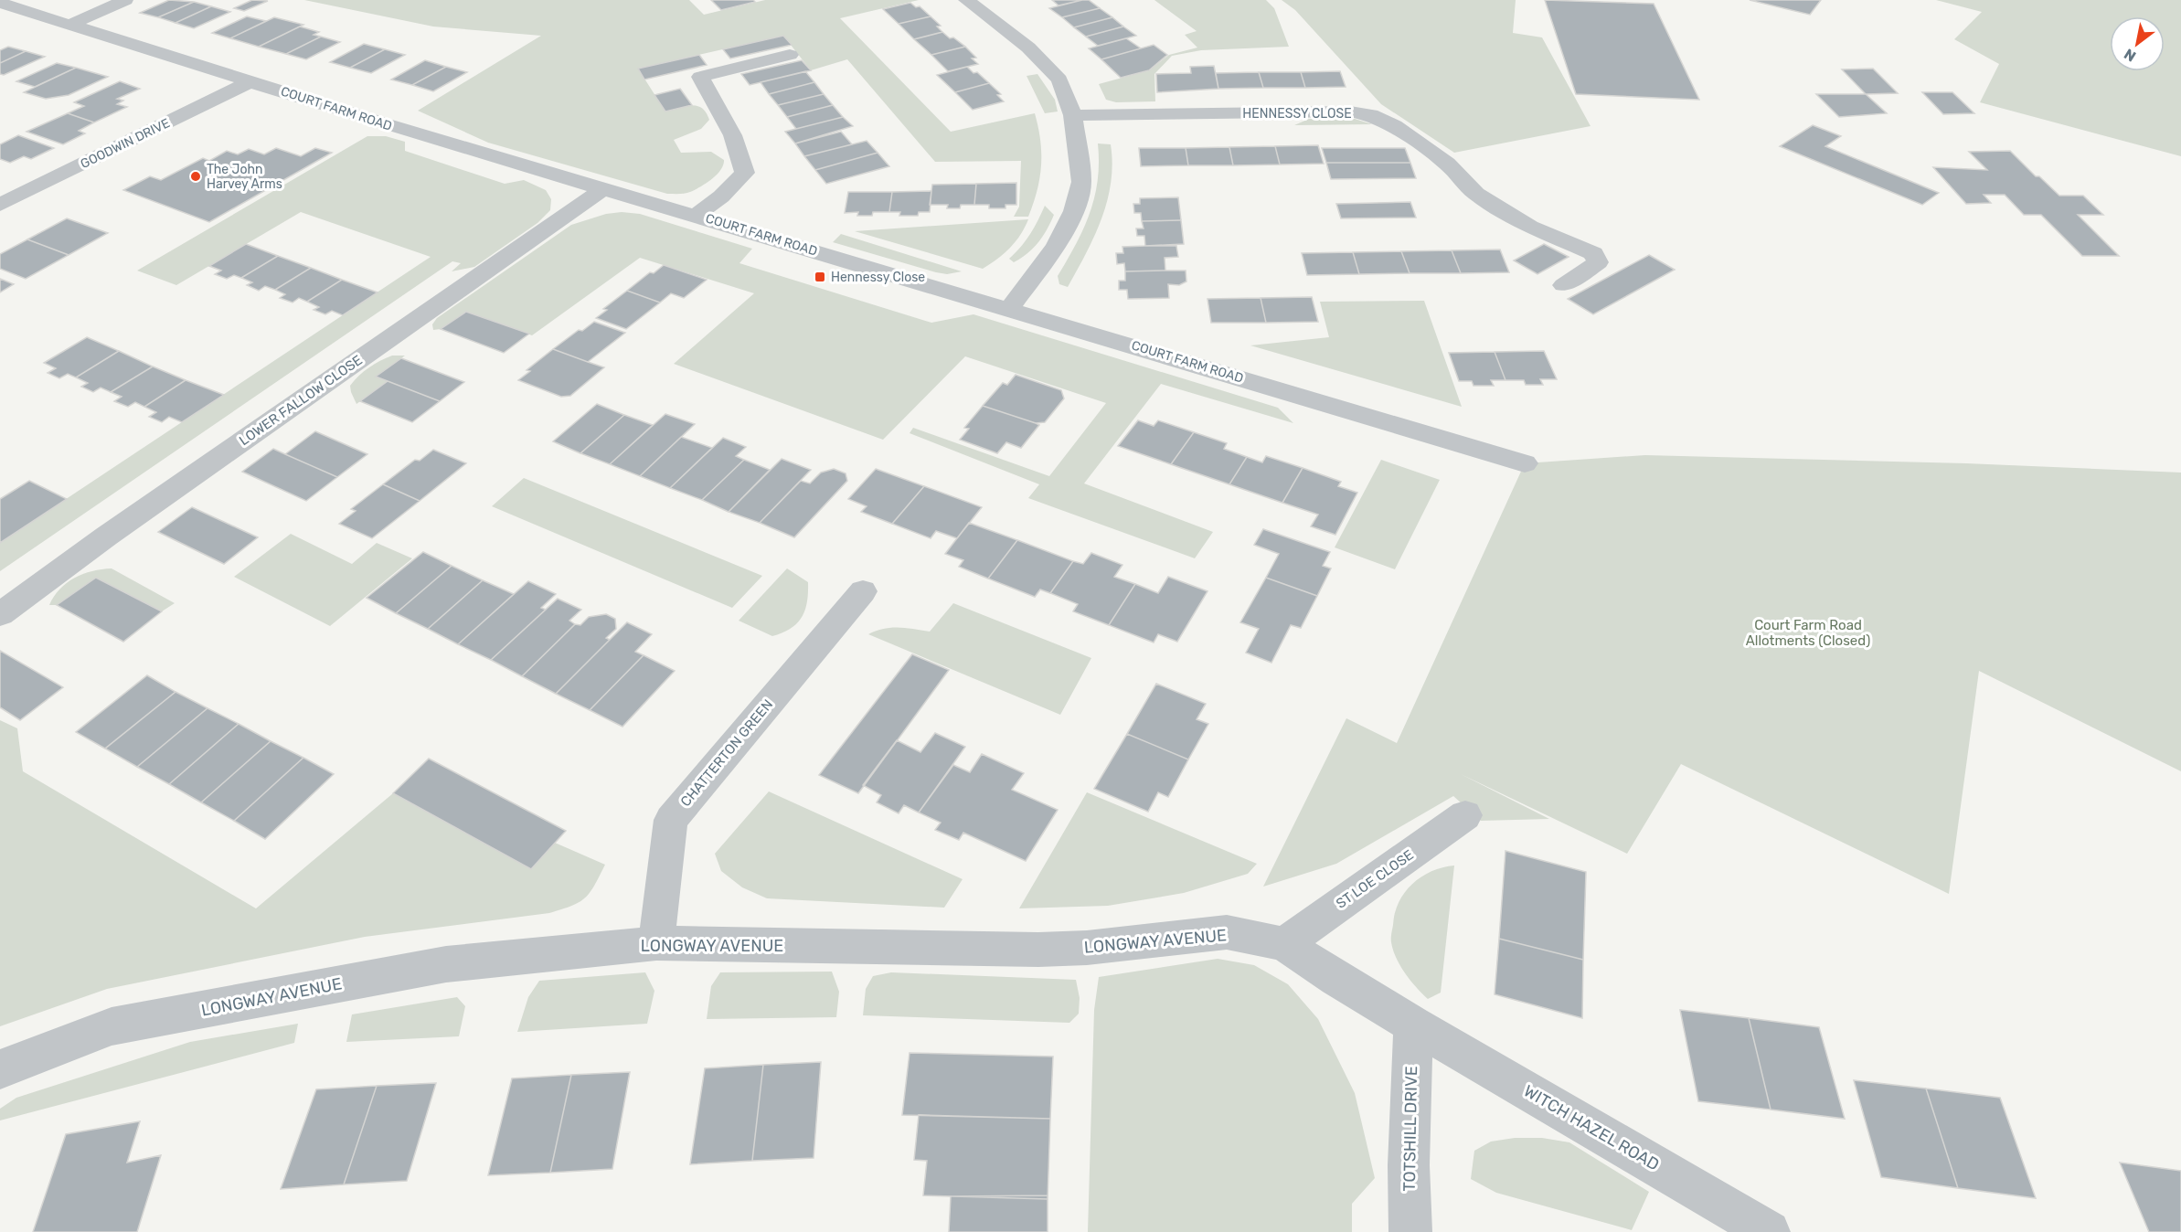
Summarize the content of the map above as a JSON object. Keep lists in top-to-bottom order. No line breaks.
{"streets":{"street":["COURT FARM ROAD","HENNESSY CLOSE","GOODWIN DRIVE","LOWER FALLOW CLOSE","CHATTERTON GREEN","ST LOE CLOSE","LONGWAY AVENUE","WITCH HAZEL ROAD","TOTSHILL DRIVE"]},"crossings":[["COURT FARM ROAD","GOODWIN DRIVE"],["COURT FARM ROAD","LOWER FALLOW CLOSE"],["CHATTERTON GREEN","LONGWAY AVENUE"],["ST LOE CLOSE","LONGWAY AVENUE"],["LONGWAY AVENUE","WITCH HAZEL ROAD"],["LONGWAY AVENUE","TOTSHILL DRIVE"],["WITCH HAZEL ROAD","TOTSHILL DRIVE"]],"parks":["Court Farm Road Allotments (Closed)"],"places":{"other":["The John Harvey Arms"],"transit":["Hennessy Close"]},"north":"bottom left"}
